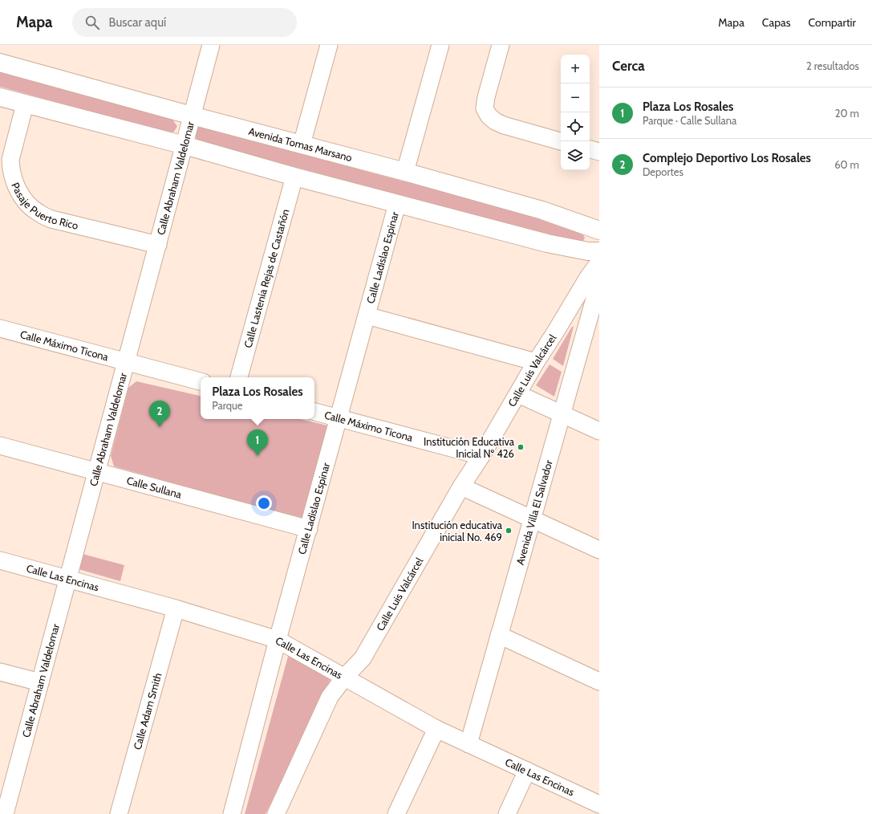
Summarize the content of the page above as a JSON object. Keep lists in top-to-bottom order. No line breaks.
{"streets":{"street":["Avenida Tomas Marsano","Calle Abraham Valdelomar","Pasaje Puerto Rico","Calle Ladislao Espinar","Calle Lastenia Rejas de Castañón","Calle Máximo Ticona","Calle Luis Valcárcel","Calle Sullana","Avenida Villa El Salvador","Calle Las Encinas","Calle Adam Smith"]},"crossings":[["Avenida Tomas Marsano","Calle Abraham Valdelomar"],["Calle Abraham Valdelomar","Pasaje Puerto Rico"],["Calle Abraham Valdelomar","Calle Máximo Ticona"],["Calle Abraham Valdelomar","Calle Sullana"],["Calle Abraham Valdelomar","Calle Las Encinas"],["Calle Ladislao Espinar","Calle Máximo Ticona"],["Calle Ladislao Espinar","Calle Sullana"],["Calle Ladislao Espinar","Calle Las Encinas"],["Calle Máximo Ticona","Calle Luis Valcárcel"],["Calle Luis Valcárcel","Calle Las Encinas"],["Avenida Villa El Salvador","Calle Las Encinas"],["Calle Las Encinas","Calle Adam Smith"]],"places":["Institución Educativa Inicial Nº 426","Institución educativa inicial No. 469"],"page":{"header":"Mapa","search":"Buscar aquí","nav":["Mapa","Capas","Compartir"],"heading":["Cerca","2 resultados"],"map_buttons":["+","−"],"list":[{"mark":"1","name":"Plaza Los Rosales","note":"Parque · Calle Sullana","value":"20 m"},{"mark":"2","name":"Complejo Deportivo Los Rosales","note":"Deportes","value":"60 m"}],"popup":["Plaza Los Rosales","Parque"],"pins":["2","1"]}}
